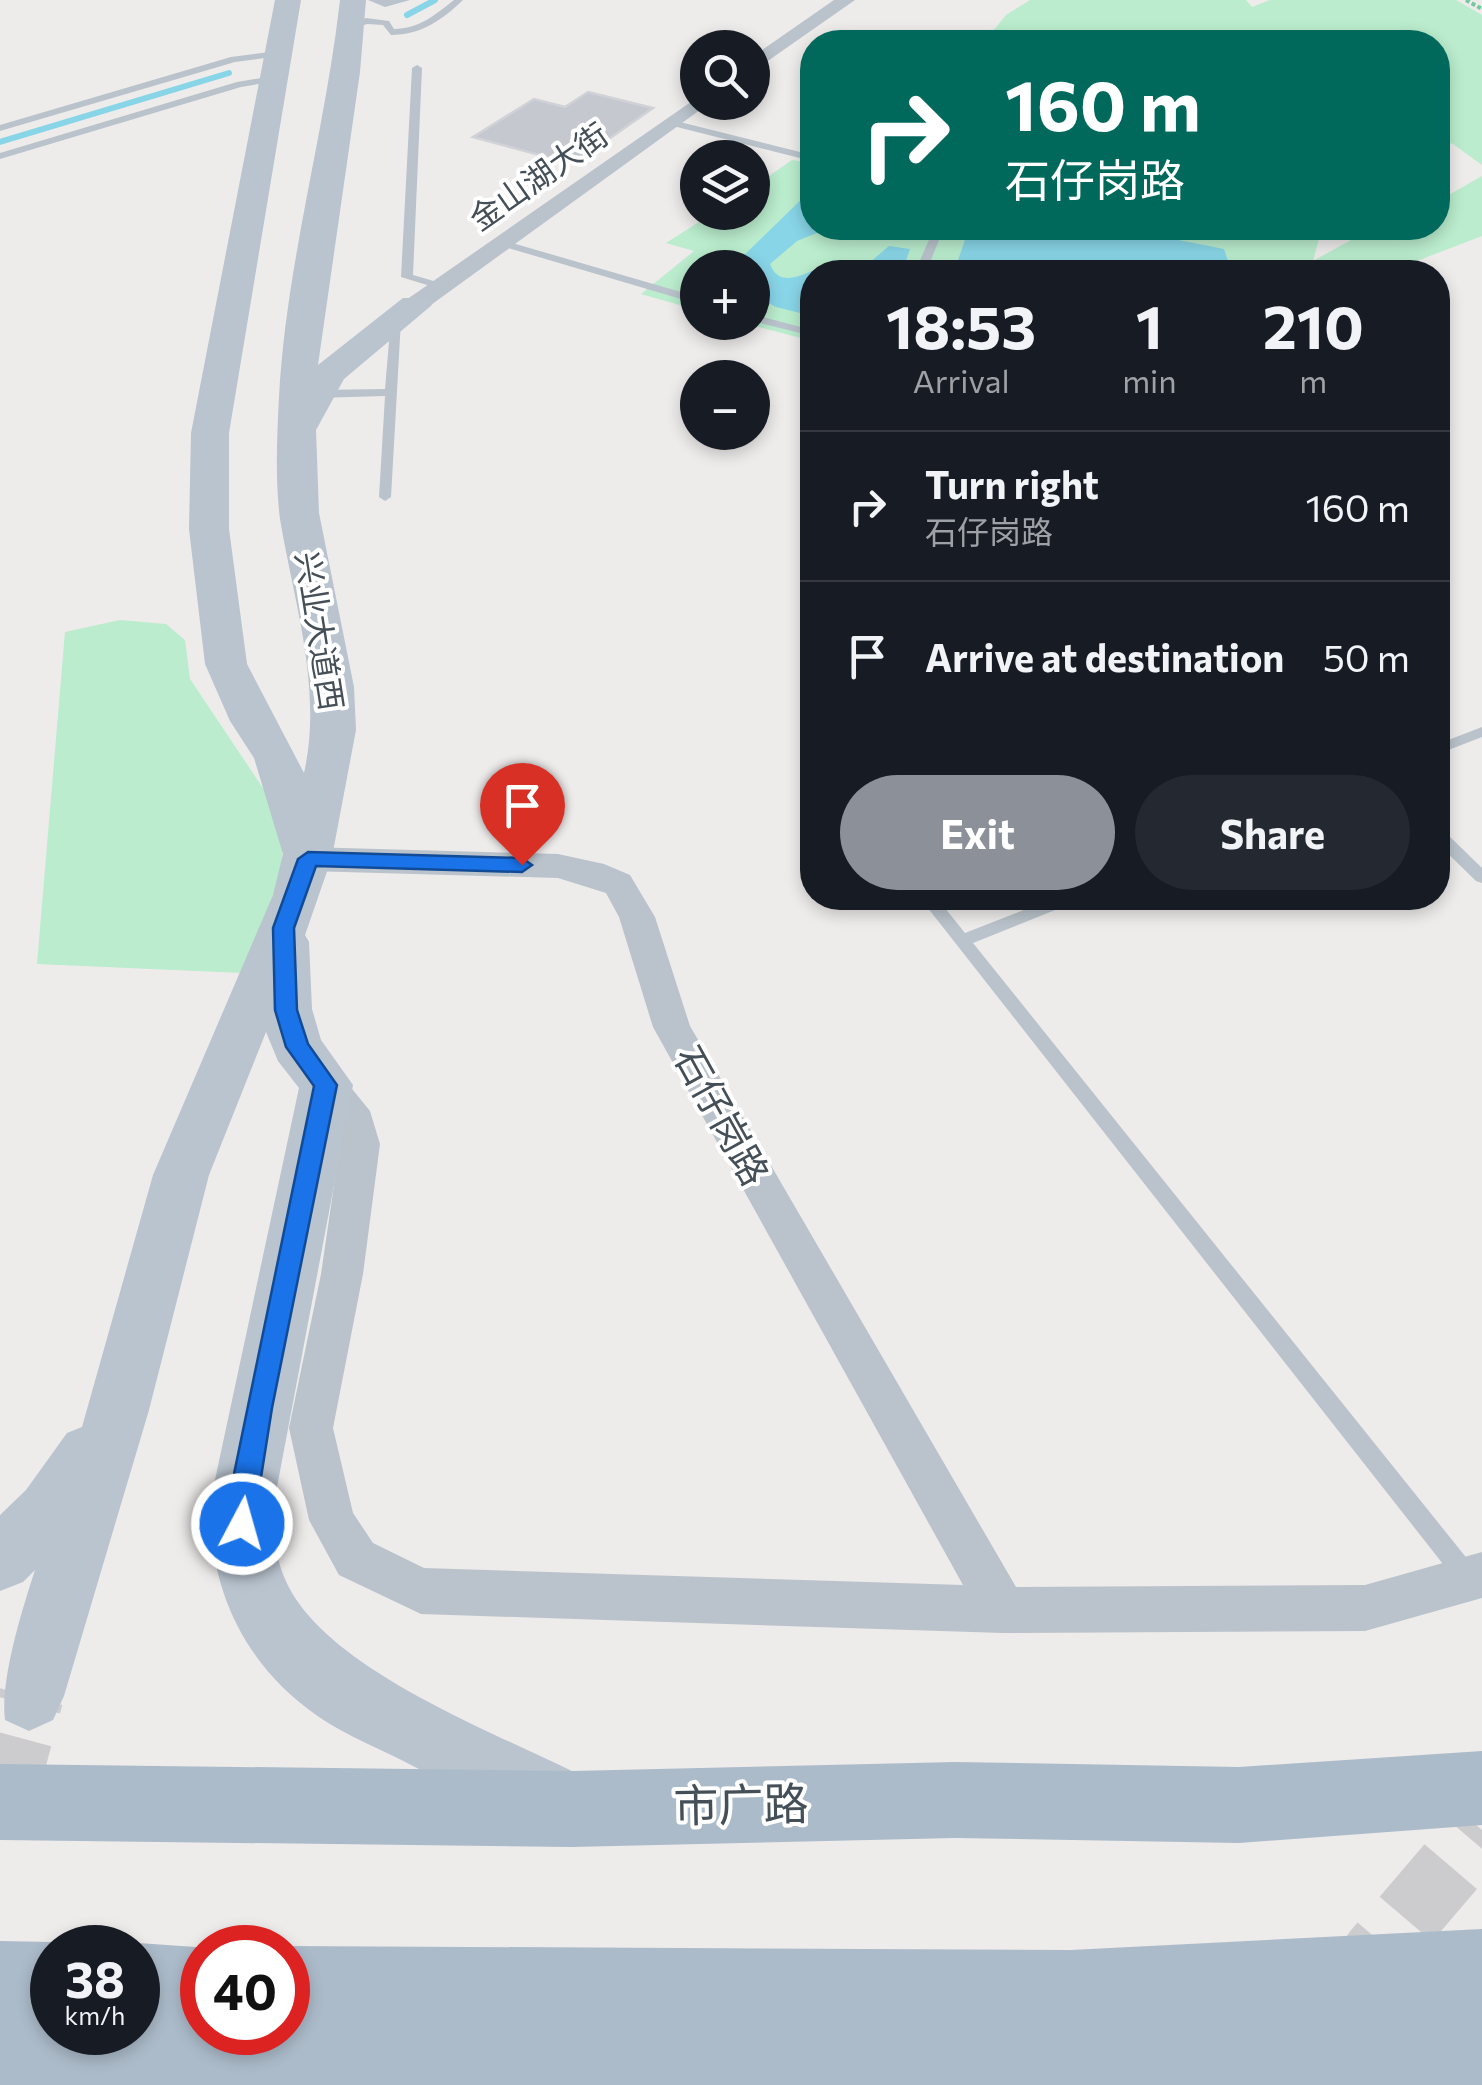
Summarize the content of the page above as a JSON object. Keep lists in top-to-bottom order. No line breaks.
{"streets":{"main road":["市广路"],"street":["金山湖大街","兴业大道西","石仔岗路"]},"crossings":[["兴业大道西","石仔岗路"]],"page":{"map_buttons":["+","−"],"turn":["160 m","石仔岗路"],"eta":["18:53","Arrival","1","min","210","m"],"list":[{"name":"Turn right","note":"石仔岗路","value":"160 m"},{"name":"Arrive at destination","value":"50 m"}],"buttons":["Exit","Share"],"speed":"38 km/h","limit":"40"}}
